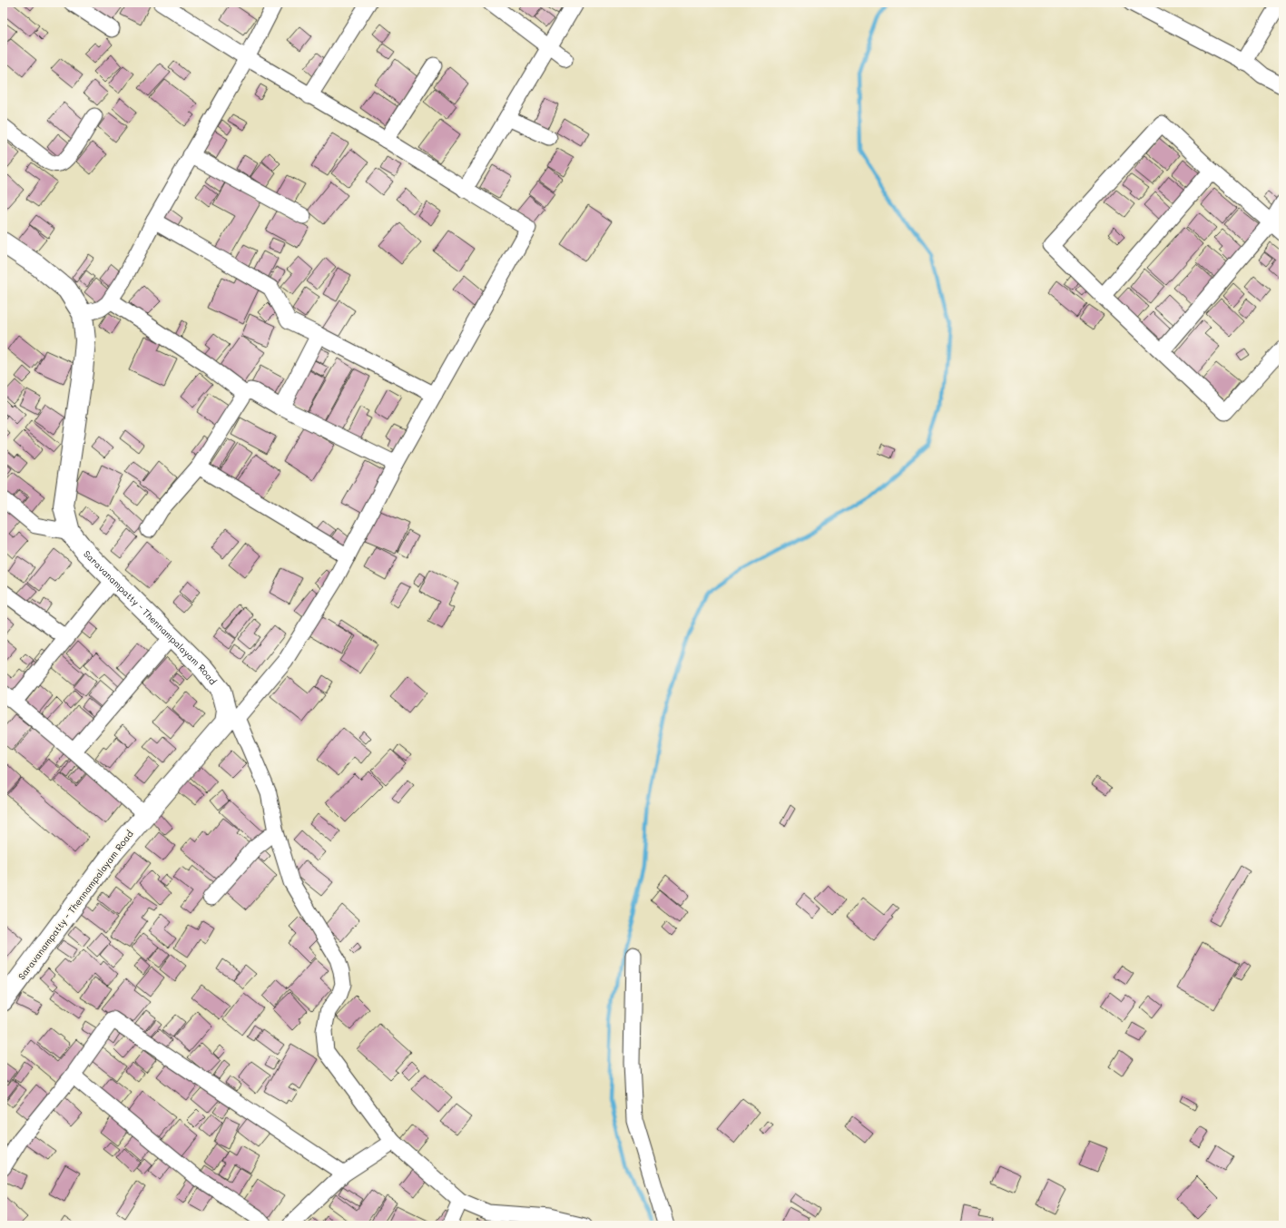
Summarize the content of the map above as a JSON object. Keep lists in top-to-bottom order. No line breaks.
{"streets":{"main road":["Saravanampatty - Thennampalayam Road"]}}
